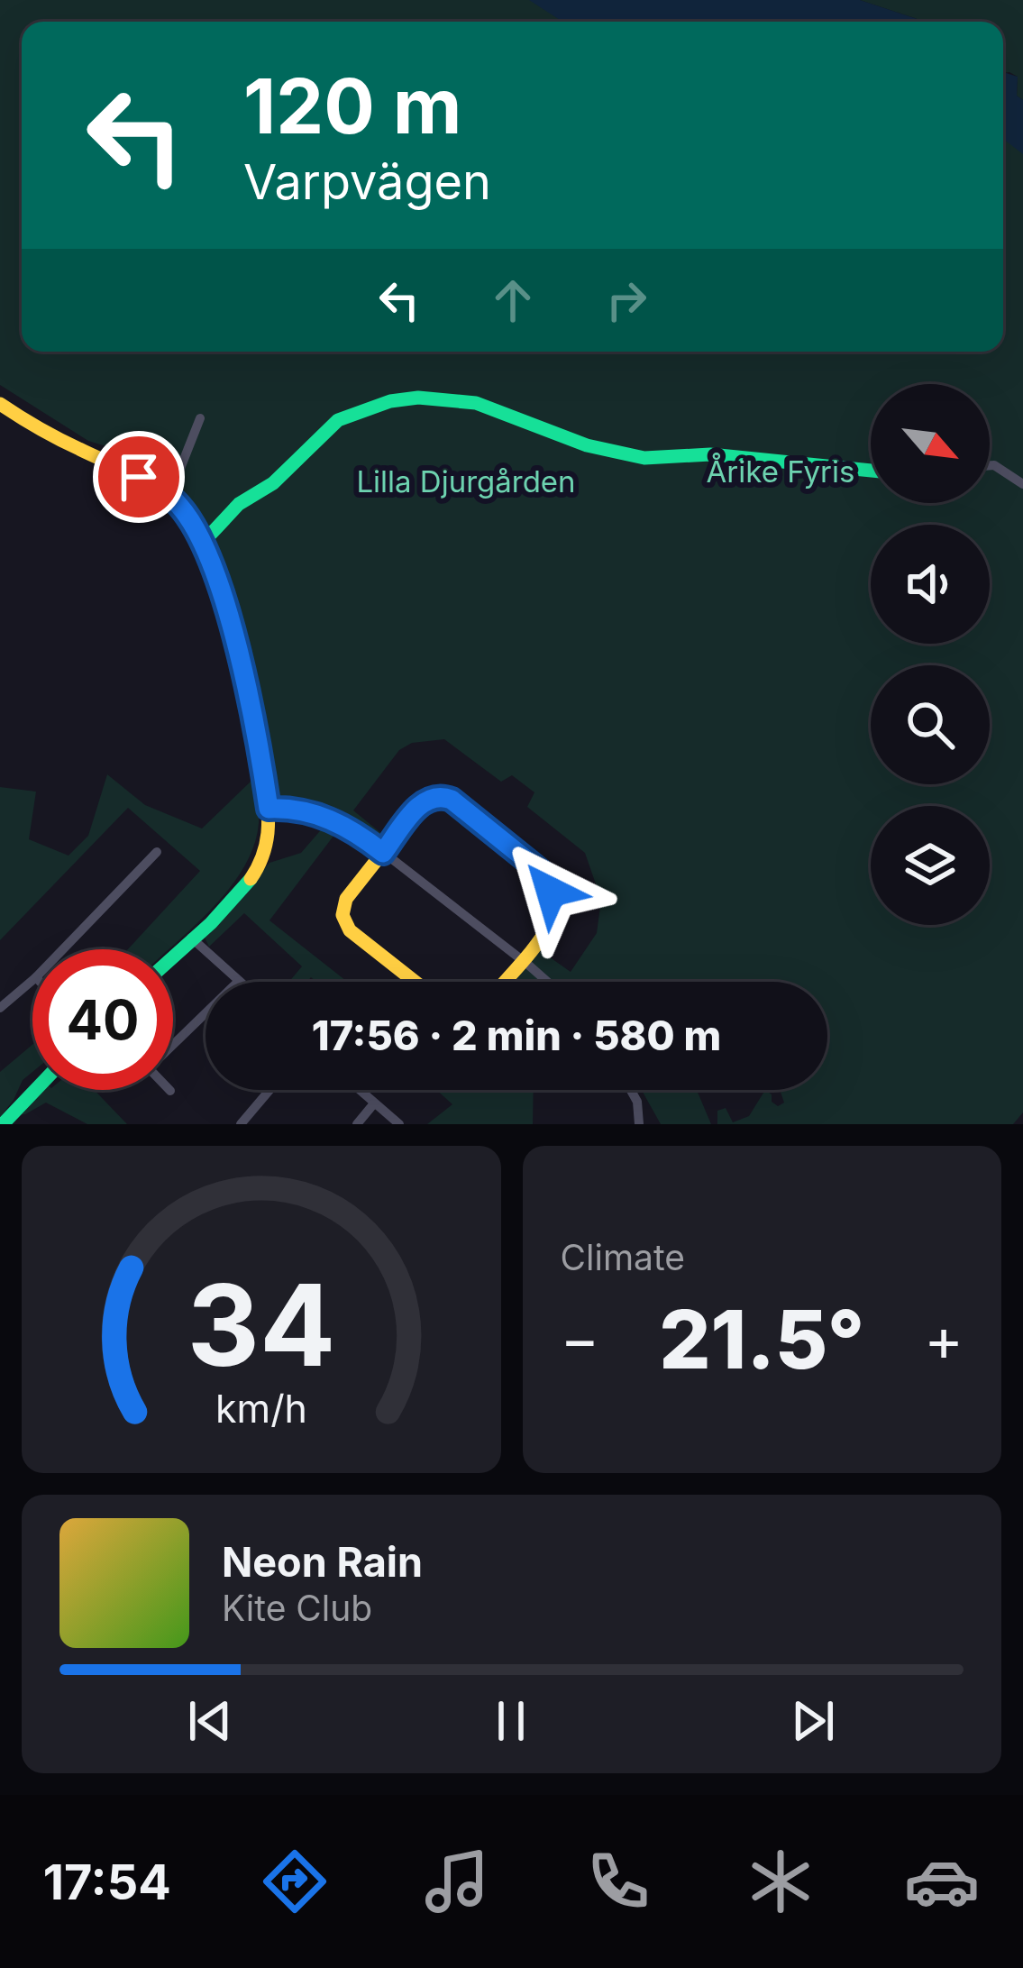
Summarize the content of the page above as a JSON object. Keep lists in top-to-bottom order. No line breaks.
{"parks":["Årike Fyris","Lilla Djurgården"],"north":"bottom right","page":{"turn":["120 m","Varpvägen"],"limit":"40","trip":"17:56 · 2 min · 580 m","tile":"Climate","heat":["−","21.5°","+"],"song":["Neon Rain","Kite Club"],"tabs":"17:54","gauge":["34","km/h"]}}
